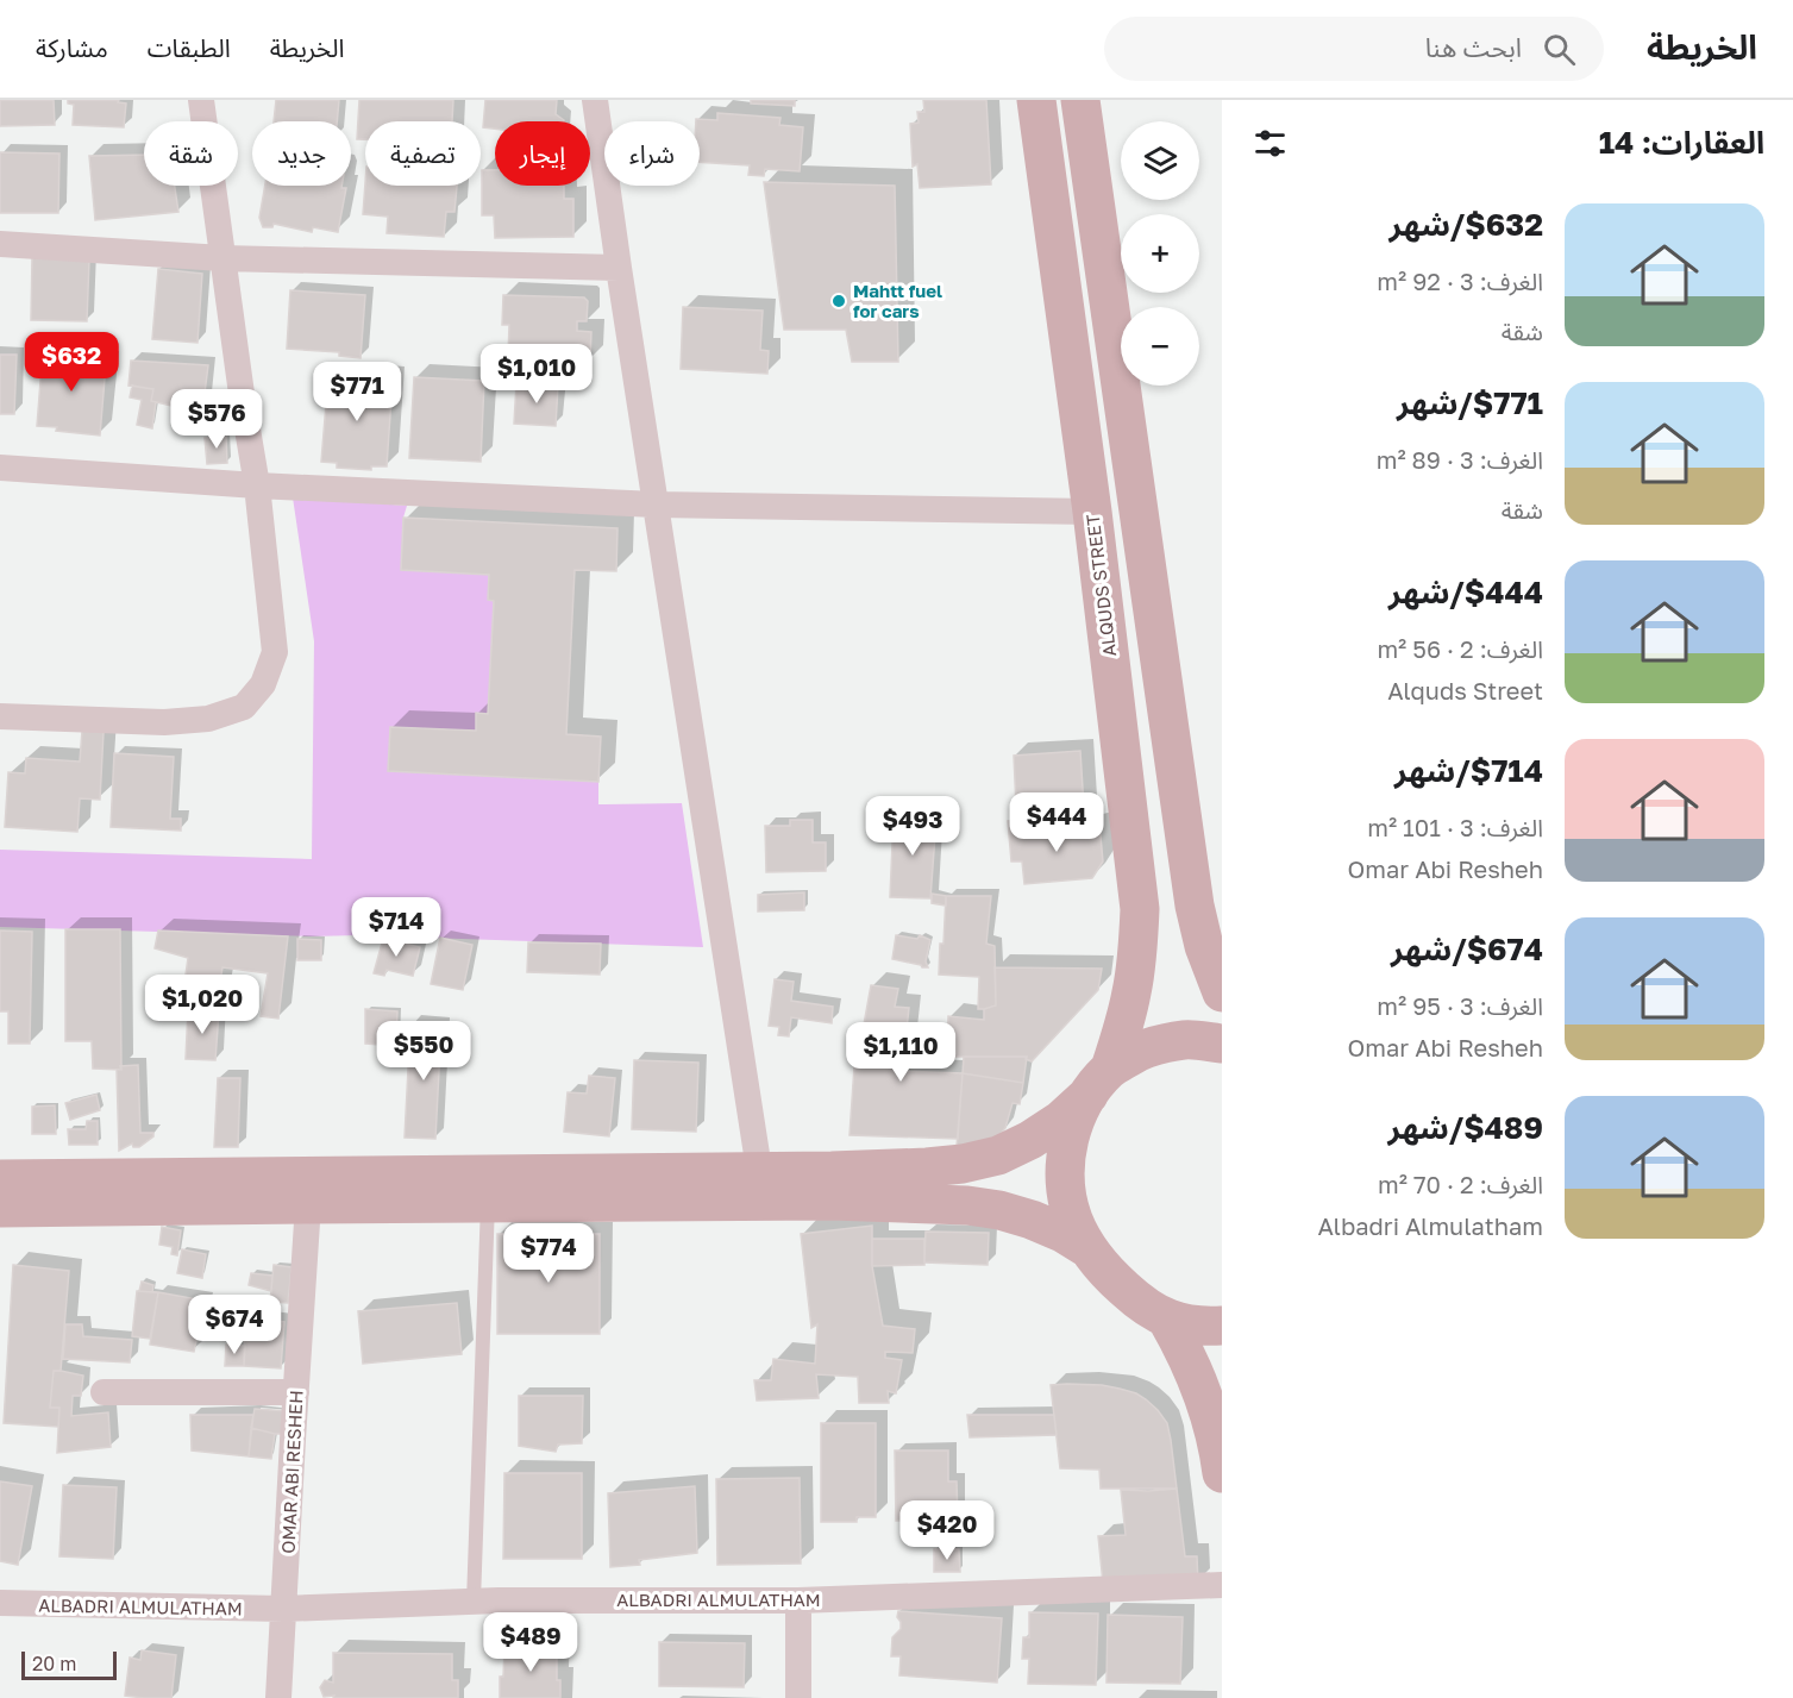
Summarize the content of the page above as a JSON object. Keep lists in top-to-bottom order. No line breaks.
{"streets":{"main road":["ALQUDS STREET"],"street":["OMAR ABI RESHEH","ALBADRI ALMULATHAM"]},"crossings":[["OMAR ABI RESHEH","ALBADRI ALMULATHAM"]],"places":["Mahtt fuel for cars"],"scale_bar":"20 m","page":{"header":"الخريطة","search":"ابحث هنا","nav":["الخريطة","الطبقات","مشاركة"],"heading":"العقارات: 14","map_buttons":["+","−"],"chip":["شراء","إيجار","تصفية","جديد","شقة"],"list":[{"name":"$632/شهر","note":"الغرف: 3 · 92 m² · شقة"},{"name":"$771/شهر","note":"الغرف: 3 · 89 m² · شقة"},{"name":"$444/شهر","note":"الغرف: 2 · 56 m² · Alquds Street"},{"name":"$714/شهر","note":"الغرف: 3 · 101 m² · Omar Abi Resheh"},{"name":"$674/شهر","note":"الغرف: 3 · 95 m² · Omar Abi Resheh"},{"name":"$489/شهر","note":"الغرف: 2 · 70 m² · Albadri Almulatham"}],"price":["$632","$1,010","$771","$576","$444","$493","$714","$1,020","$550","$1,110","$774","$674","$420","$489"],"scale":"20 m"}}
